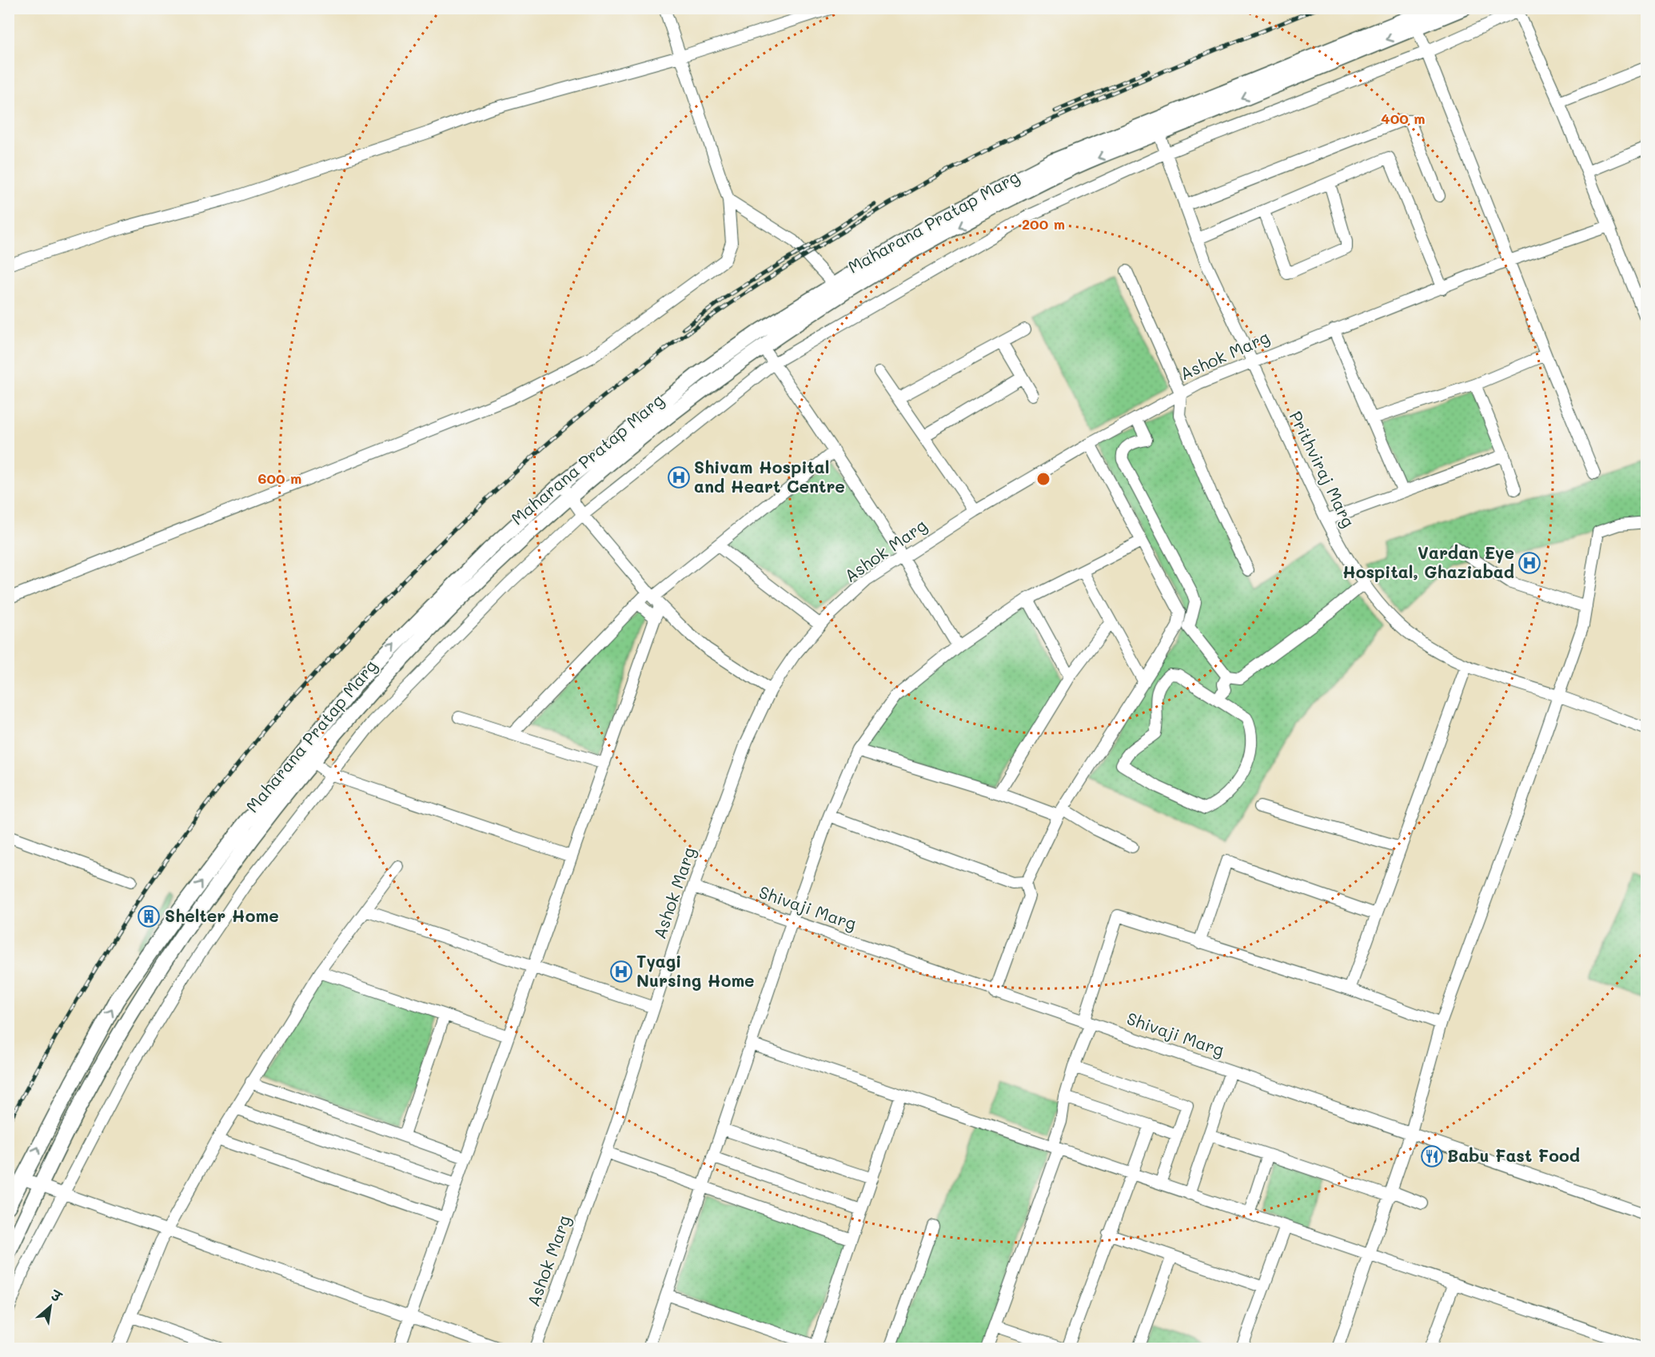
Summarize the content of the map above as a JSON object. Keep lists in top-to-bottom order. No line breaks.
{"streets":{"main road":["Maharana Pratap Marg"],"street":["Ashok Marg","Prithviraj Marg","Shivaji Marg"]},"crossings":[["Maharana Pratap Marg","Prithviraj Marg"],["Ashok Marg","Prithviraj Marg"],["Ashok Marg","Shivaji Marg"]],"places":{"hospital":["Shivam Hospital and Heart Centre","Vardan Eye Hospital, Ghaziabad","Tyagi Nursing Home"],"building":["Shelter Home"],"restaurant":["Babu Fast Food"]},"north":"top right","rings":["400 m","200 m","600 m"]}
